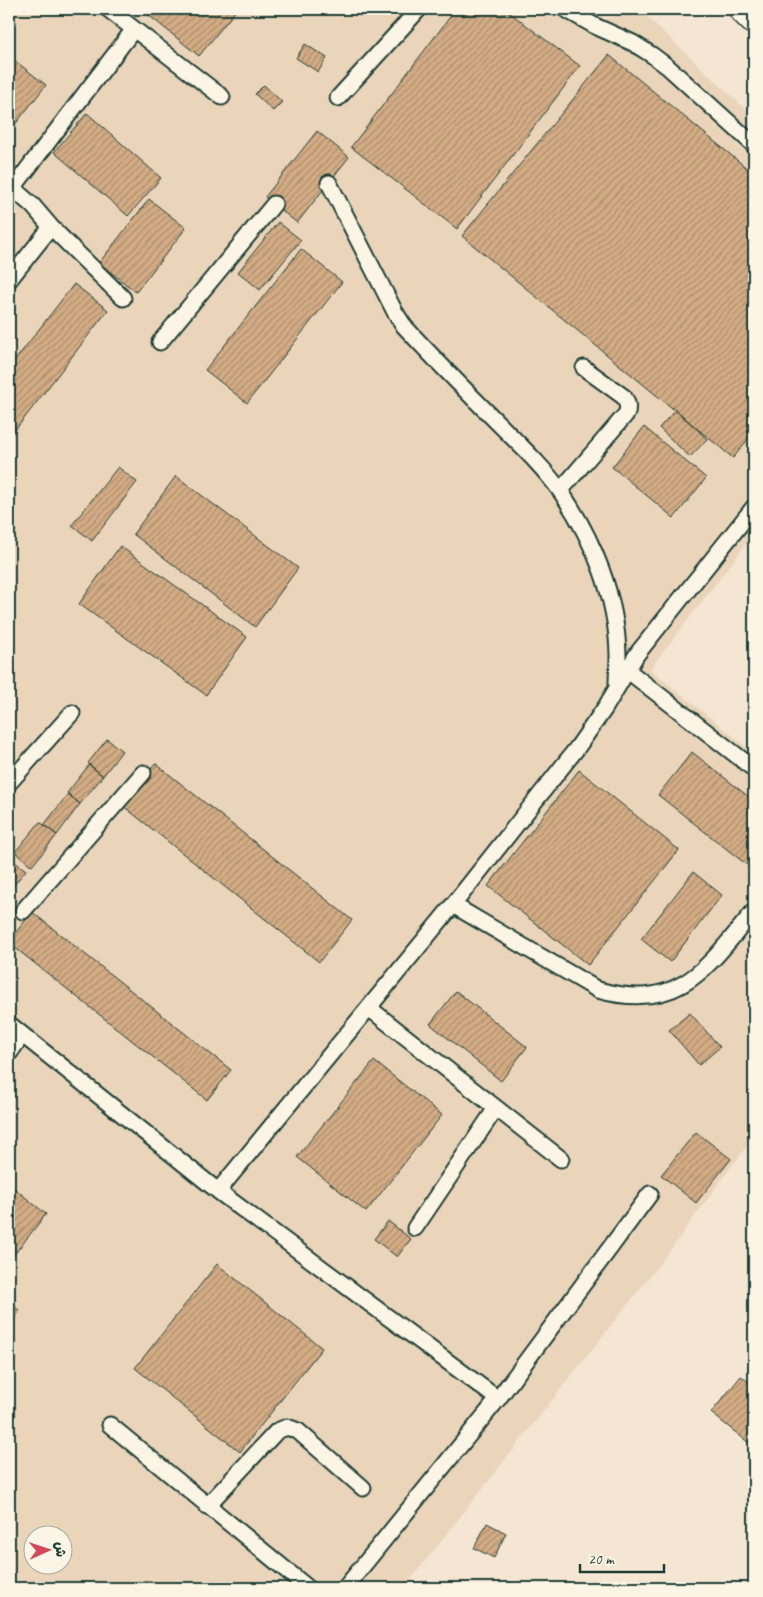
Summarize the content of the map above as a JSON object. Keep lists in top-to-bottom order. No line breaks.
{"scale_bar":"20 m","north":"right"}
